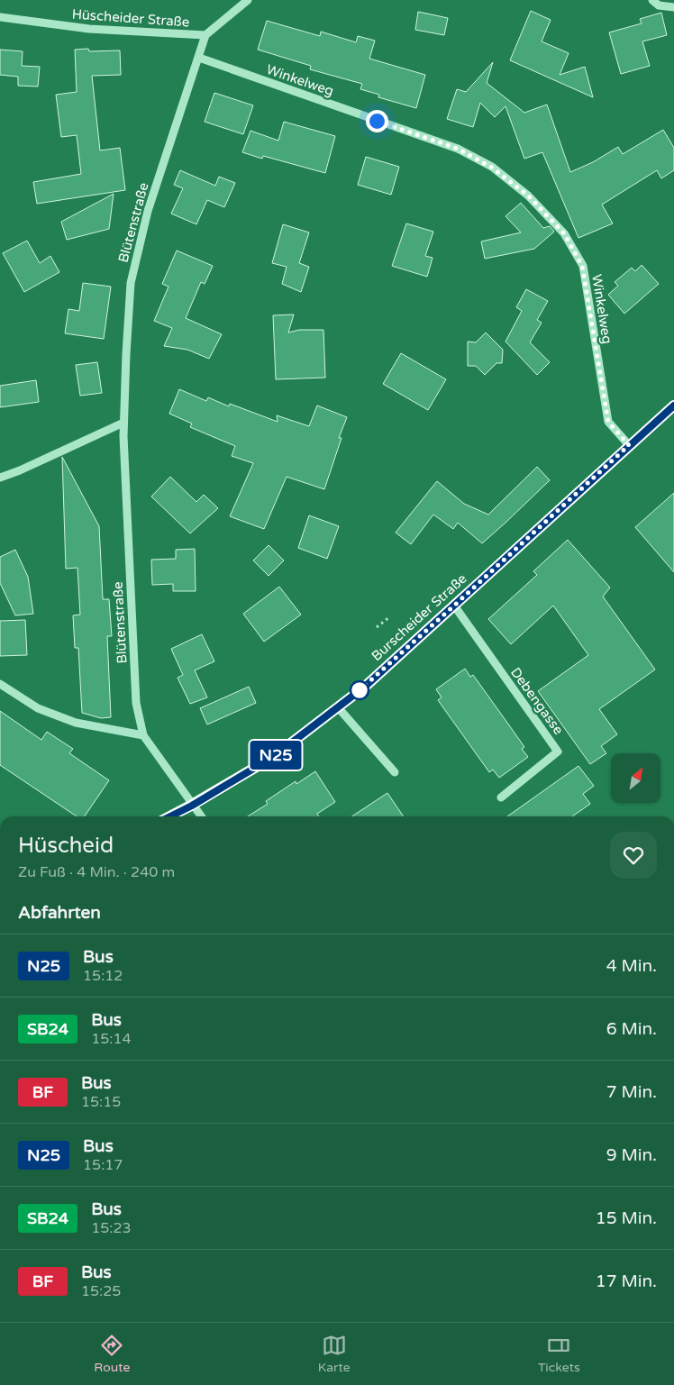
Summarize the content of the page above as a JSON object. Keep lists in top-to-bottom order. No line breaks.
{"streets":{"main road":["Burscheider Straße"],"street":["Hüscheider Straße","Winkelweg","Blütenstraße","Debengasse"]},"crossings":[["Hüscheider Straße","Blütenstraße"],["Winkelweg","Blütenstraße"],["Winkelweg","Burscheider Straße"],["Blütenstraße","Burscheider Straße"],["Burscheider Straße","Debengasse"]],"lines":["bus line N25"],"north":"top right","page":{"on_map":"N25","heading":[["Hüscheid","Zu Fuß · 4 Min. · 240 m"],"Abfahrten"],"list":[{"mark":"N25","name":"Bus","note":"15:12","value":"4 Min."},{"mark":"SB24","name":"Bus","note":"15:14","value":"6 Min."},{"mark":"BF","name":"Bus","note":"15:15","value":"7 Min."},{"mark":"N25","name":"Bus","note":"15:17","value":"9 Min."},{"mark":"SB24","name":"Bus","note":"15:23","value":"15 Min."},{"mark":"BF","name":"Bus","note":"15:25","value":"17 Min."}],"tabs":["Route","Karte","Tickets"]}}
